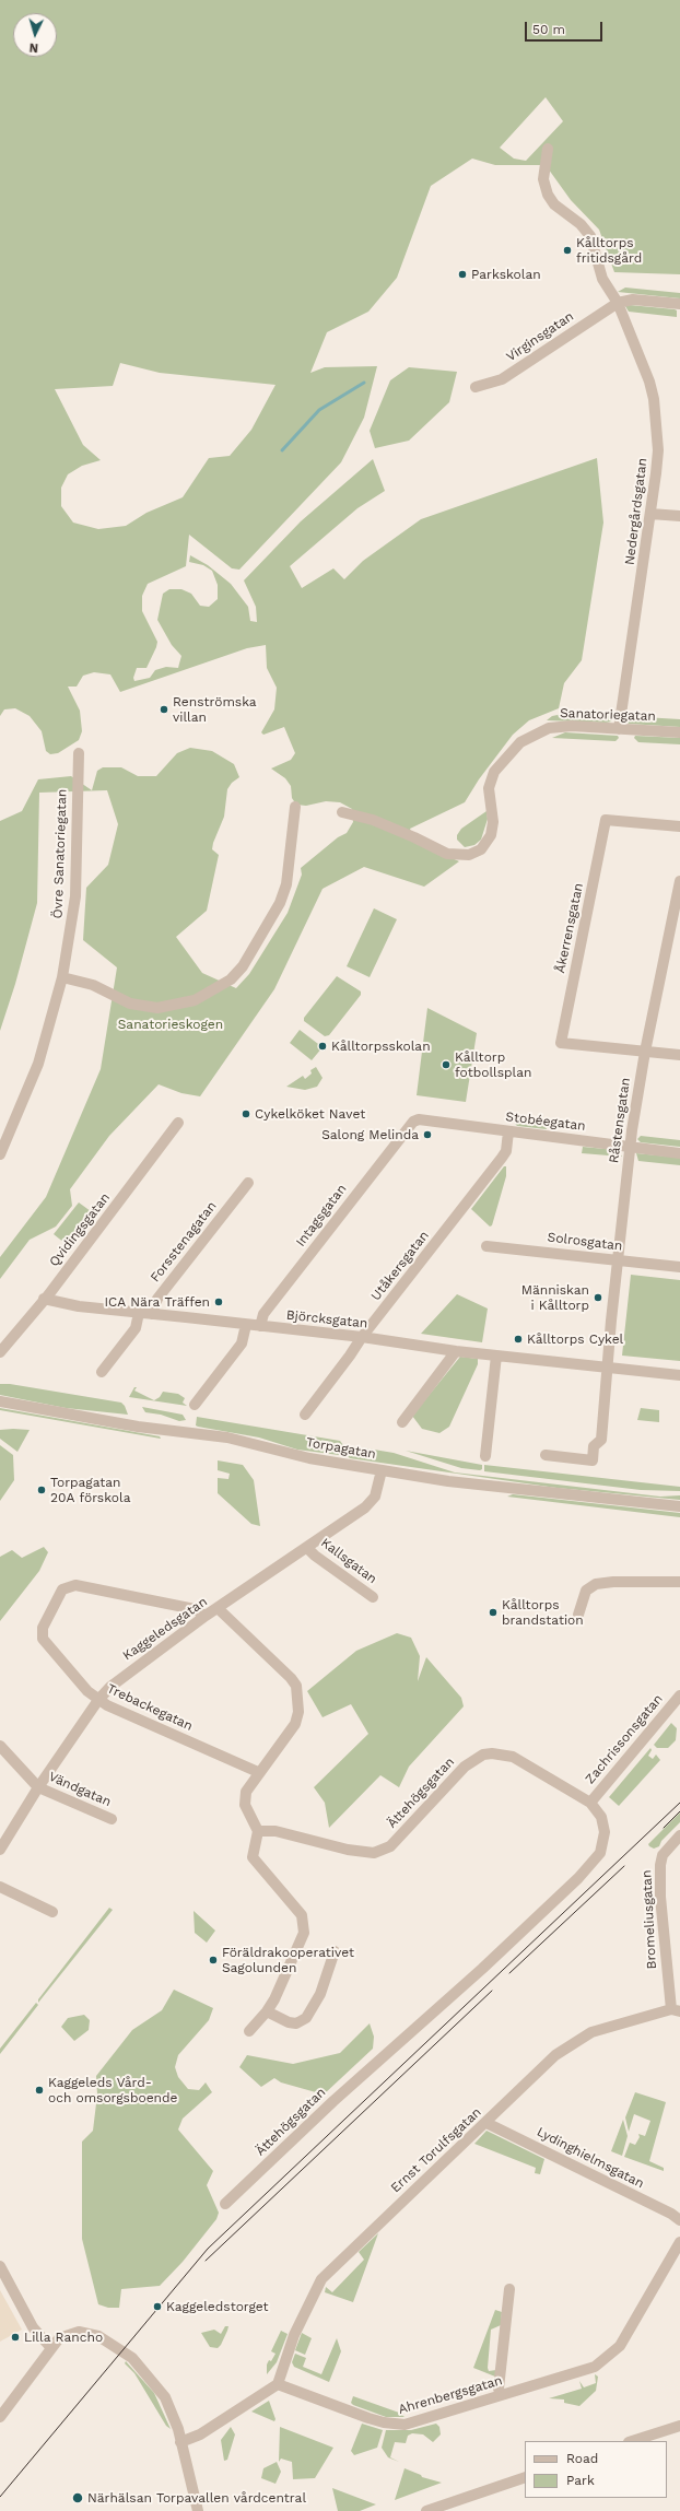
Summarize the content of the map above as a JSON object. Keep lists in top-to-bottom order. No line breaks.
{"streets":{"street":["Virginsgatan","Nedergårdsgatan","Sanatoriegatan","Övre Sanatoriegatan","Åkerrensgatan","Råstensgatan","Stobéegatan","Intagsgatan","Qvidingsgatan","Forsstenagatan","Solrosgatan","Utåkersgatan","Björcksgatan","Torpagatan","Kallsgatan","Kaggeledsgatan","Trebackegatan","Zachrissonsgatan","Vändgatan","Ättehögsgatan","Bromeliusgatan","Ernst Torulfsgatan","Lydinghielmsgatan","Ahrenbergsgatan"]},"crossings":[["Virginsgatan","Nedergårdsgatan"],["Nedergårdsgatan","Sanatoriegatan"],["Åkerrensgatan","Råstensgatan"],["Råstensgatan","Stobéegatan"],["Råstensgatan","Solrosgatan"],["Råstensgatan","Björcksgatan"],["Stobéegatan","Intagsgatan"],["Stobéegatan","Utåkersgatan"],["Intagsgatan","Björcksgatan"],["Qvidingsgatan","Björcksgatan"],["Forsstenagatan","Björcksgatan"],["Utåkersgatan","Björcksgatan"],["Torpagatan","Kaggeledsgatan"],["Kallsgatan","Kaggeledsgatan"],["Kaggeledsgatan","Trebackegatan"],["Kaggeledsgatan","Vändgatan"],["Zachrissonsgatan","Ättehögsgatan"],["Bromeliusgatan","Ernst Torulfsgatan"],["Ernst Torulfsgatan","Lydinghielmsgatan"],["Ernst Torulfsgatan","Ahrenbergsgatan"]],"parks":["Sanatorieskogen"],"places":["Kålltorps fritidsgård","Parkskolan","Renströmska villan","Kålltorpsskolan","Kålltorp fotbollsplan","Cykelköket Navet","Salong Melinda","Människan i Kålltorp","ICA Nära Träffen","Kålltorps Cykel","Torpagatan 20A förskola","Kålltorps brandstation","Föräldrakooperativet Sagolunden","Kaggeleds Vård- och omsorgsboende","Kaggeledstorget","Lilla Rancho","Närhälsan Torpavallen vårdcentral"],"legend":["Road","Park"],"scale_bar":"50 m","north":"bottom"}
